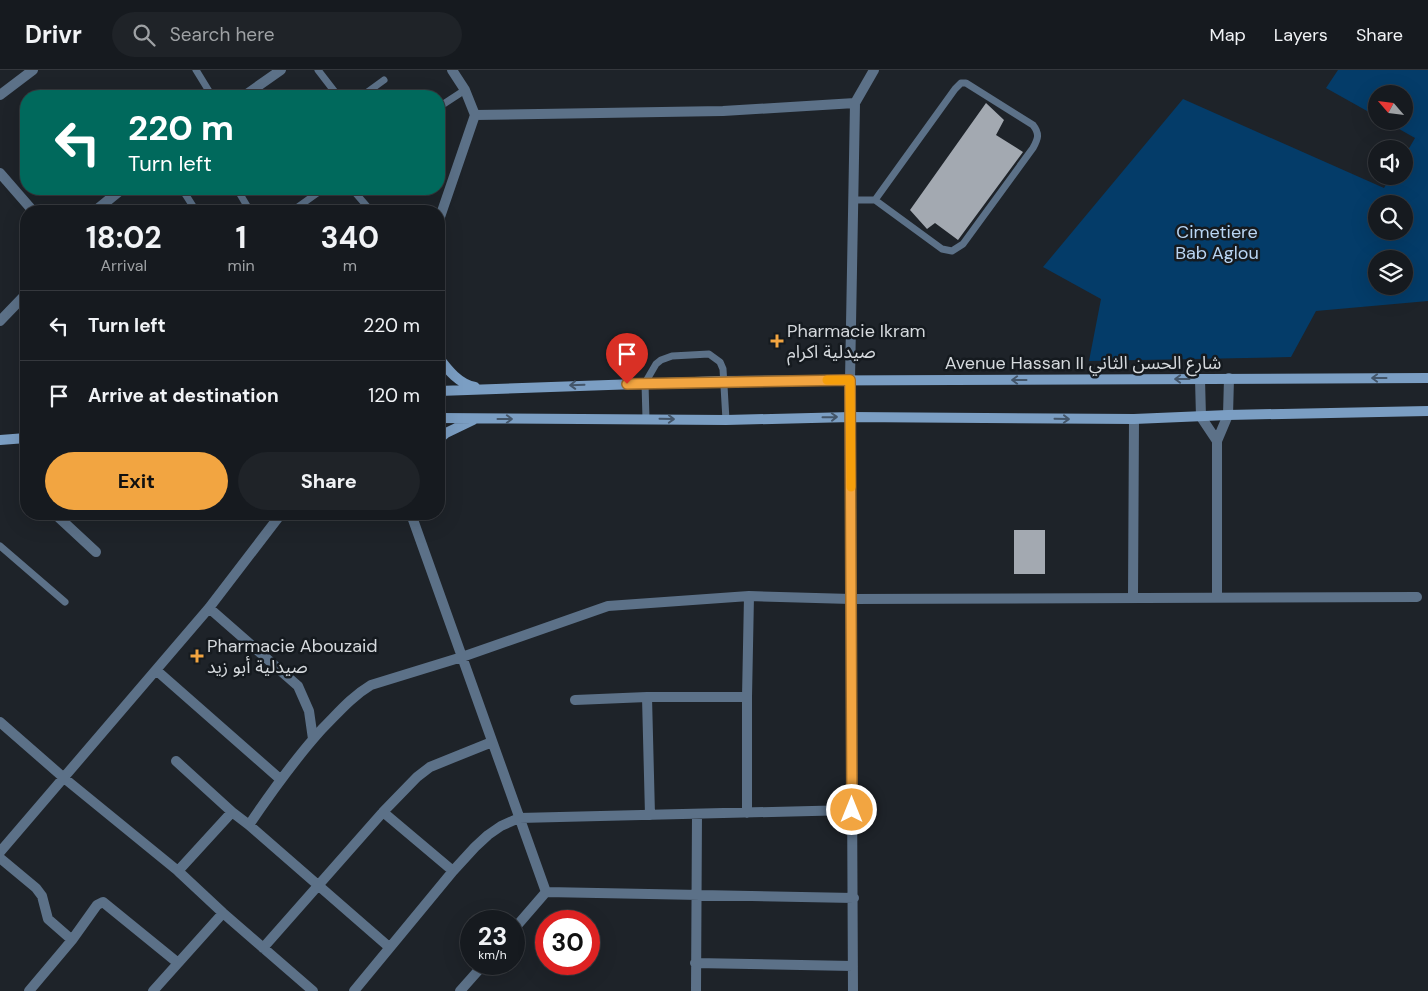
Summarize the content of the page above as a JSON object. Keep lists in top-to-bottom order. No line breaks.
{"streets":{"street":["Avenue Hassan II شارع الحسن الثاني"]},"parks":["Cimetiere Bab Aglou"],"places":{"health":["Pharmacie Ikram صيدلية اكرام","Pharmacie Abouzaid صيدلية أبو زيد"]},"north":"top left","page":{"header":"Drivr","search":"Search here","nav":["Map","Layers","Share"],"turn":["220 m","Turn left"],"eta":["18:02","Arrival","1","min","340","m"],"list":[{"name":"Turn left","value":"220 m"},{"name":"Arrive at destination","value":"120 m"}],"buttons":["Exit","Share"],"speed":"23 km/h","limit":"30"}}
